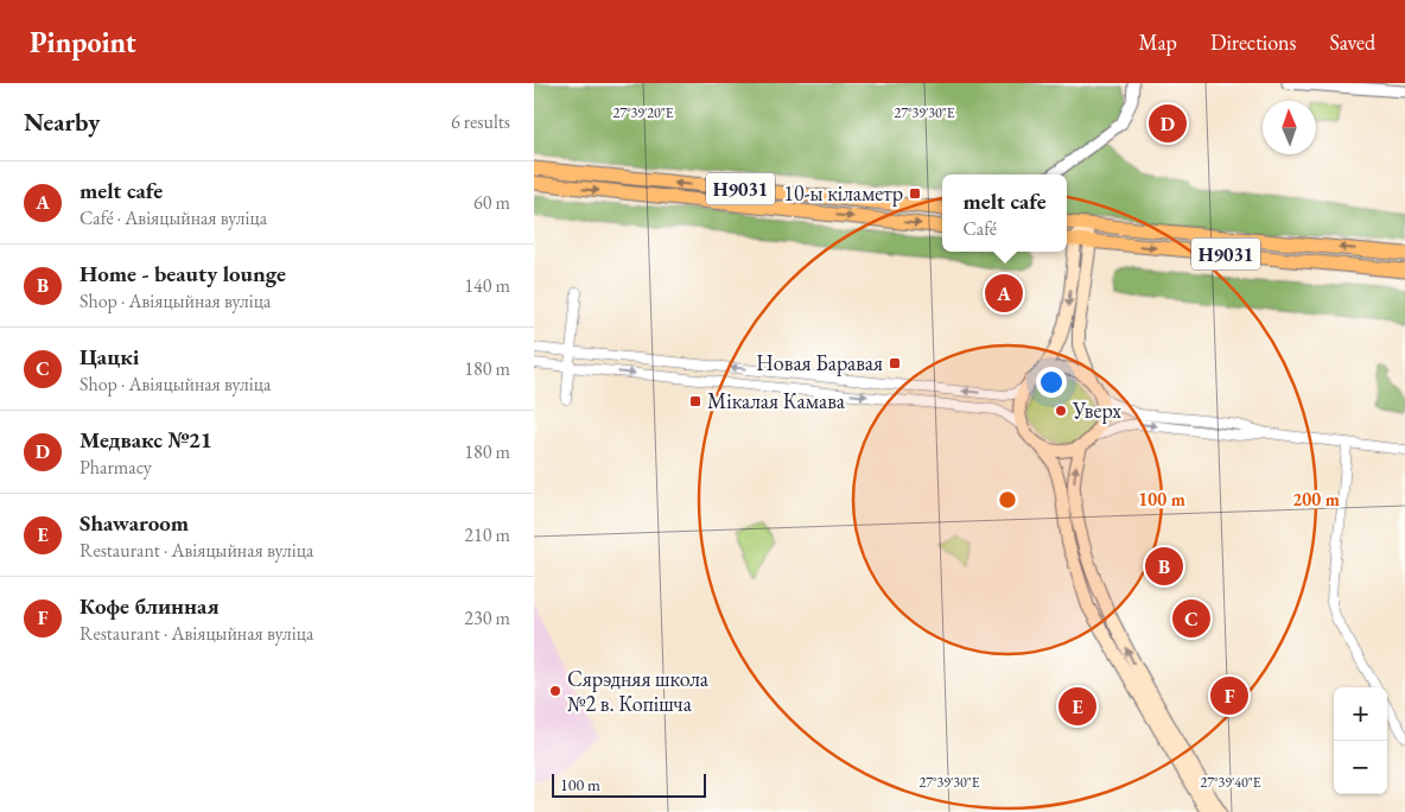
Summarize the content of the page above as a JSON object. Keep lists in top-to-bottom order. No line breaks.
{"streets":{"main road":["Н9031"]},"places":{"transit":["10-ы кіламетр","Новая Баравая","Мікалая Камава"],"other":["Уверх","Сярэдняя школа №2 в. Копішча"]},"scale_bar":"100 m","north":"top","page":{"header":"Pinpoint","nav":["Map","Directions","Saved"],"heading":["Nearby","6 results"],"pins":["D","A","B","C","F","E"],"list":[{"mark":"A","name":"melt cafe","note":"Café · Авіяцыйная вуліца","value":"60 m"},{"mark":"B","name":"Home - beauty lounge","note":"Shop · Авіяцыйная вуліца","value":"140 m"},{"mark":"C","name":"Цацкi","note":"Shop · Авіяцыйная вуліца","value":"180 m"},{"mark":"D","name":"Медвакс №21","note":"Pharmacy","value":"180 m"},{"mark":"E","name":"Shawaroom","note":"Restaurant · Авіяцыйная вуліца","value":"210 m"},{"mark":"F","name":"Кофе блинная","note":"Restaurant · Авіяцыйная вуліца","value":"230 m"}],"popup":["melt cafe","Café"],"map_buttons":["+","−"],"scale":"100 m"},"coordinates":["27°39'20\"E","27°39'30\"E","27°39'40\"E"],"rings":["100 m","200 m"]}
